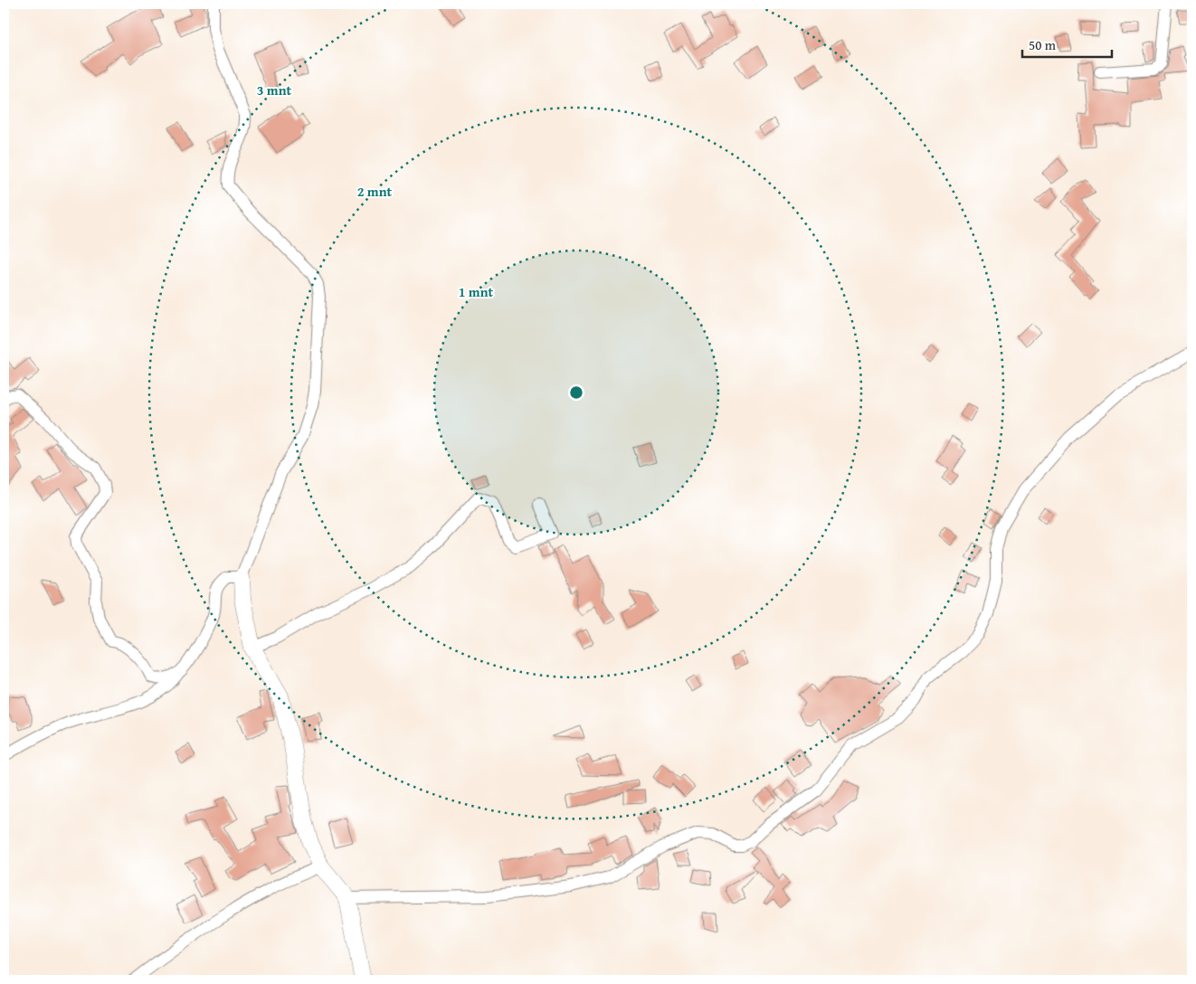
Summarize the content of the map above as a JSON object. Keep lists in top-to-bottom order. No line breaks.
{"scale_bar":"50 m","rings":["3 mnt","2 mnt","1 mnt"]}
